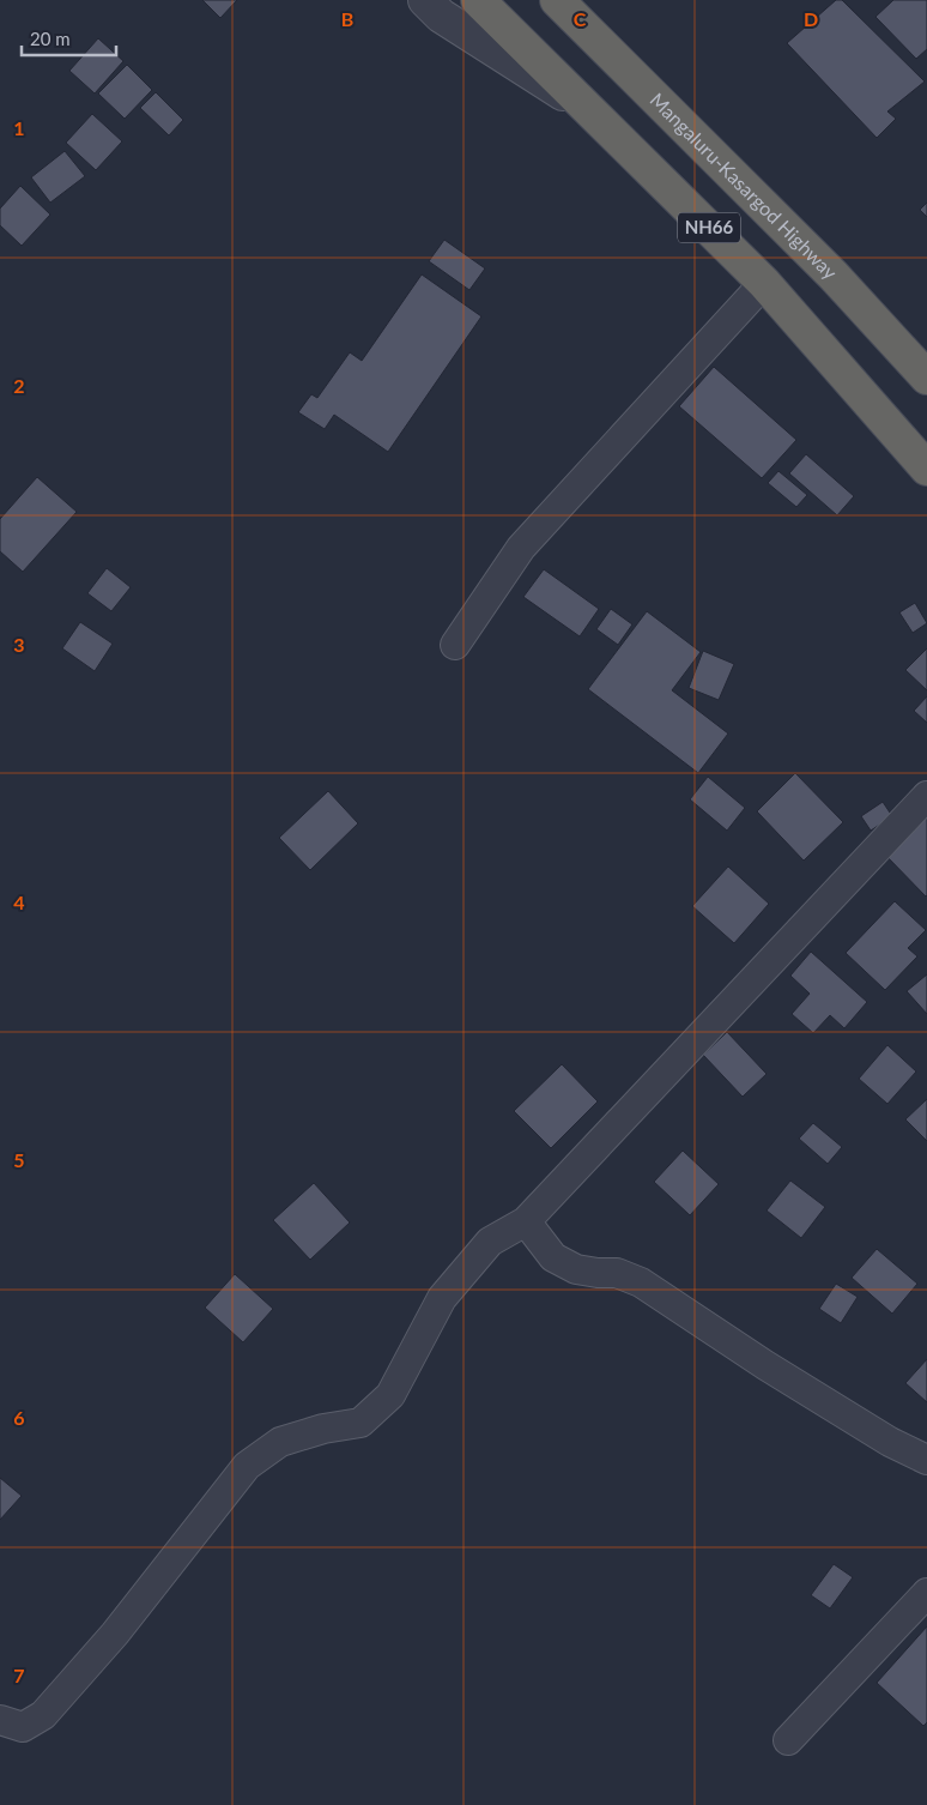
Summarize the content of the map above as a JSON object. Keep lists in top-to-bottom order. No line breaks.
{"streets":{"highway":["Mangaluru-Kasargod Highway","NH66"]},"scale_bar":"20 m","grid":{"columns":["B","C","D"],"rows":["1","2","3","4","5","6","7"]}}
